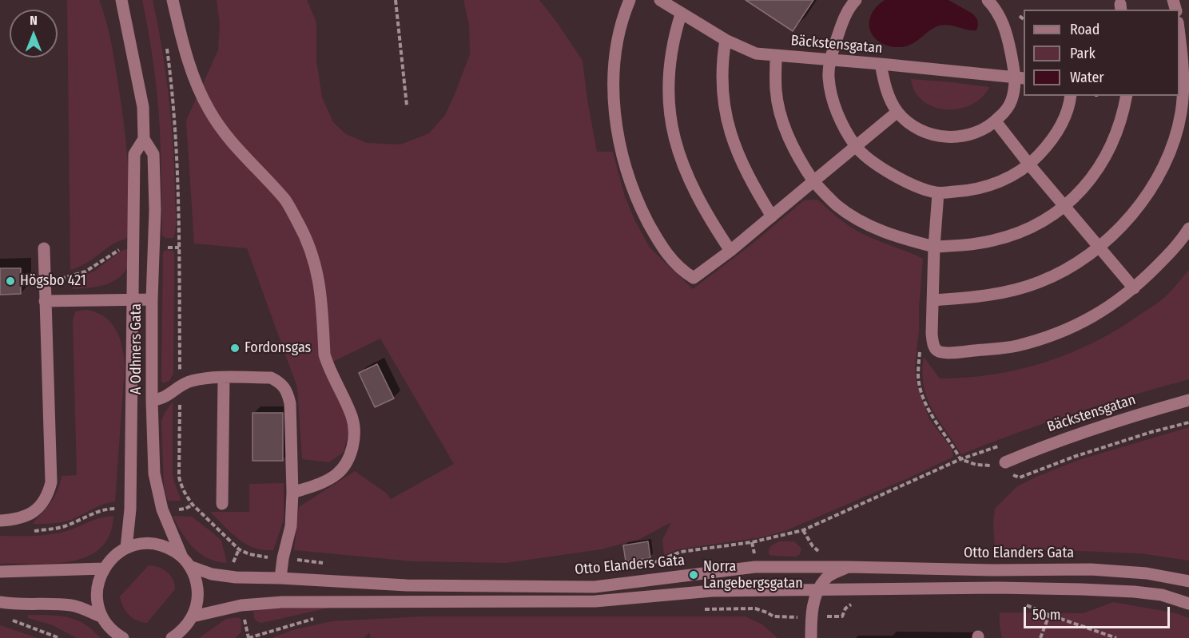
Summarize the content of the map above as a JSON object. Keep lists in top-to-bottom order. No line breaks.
{"streets":{"street":["Bäckstensgatan","A Odhners Gata","Otto Elanders Gata"]},"crossings":[["A Odhners Gata","Otto Elanders Gata"]],"places":["Högsbo 421","Fordonsgas","Norra Långebergsgatan"],"legend":["Road","Park","Water"],"scale_bar":"50 m","north":"top"}
